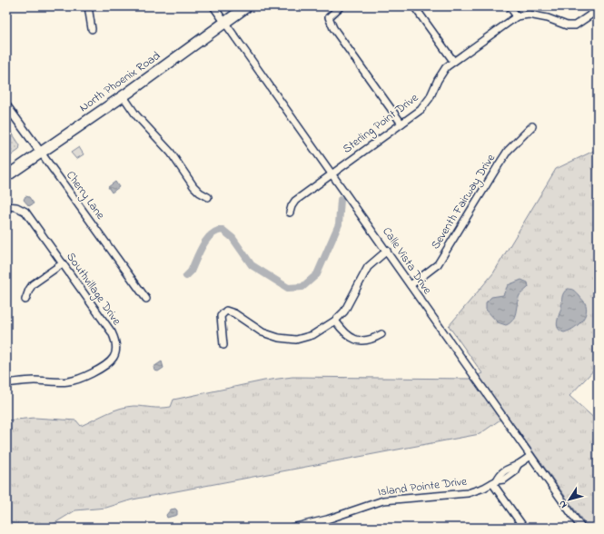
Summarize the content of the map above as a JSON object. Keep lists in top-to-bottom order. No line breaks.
{"streets":{"main road":["North Phoenix Road"],"street":["Sterling Point Drive","Cherry Lane","Seventh Fairway Drive","Calle Vista Drive","Southvillage Drive","Island Pointe Drive"]},"crossings":[["North Phoenix Road","Cherry Lane"],["North Phoenix Road","Calle Vista Drive"],["Sterling Point Drive","Calle Vista Drive"],["Seventh Fairway Drive","Calle Vista Drive"],["Calle Vista Drive","Island Pointe Drive"]],"north":"bottom left"}
